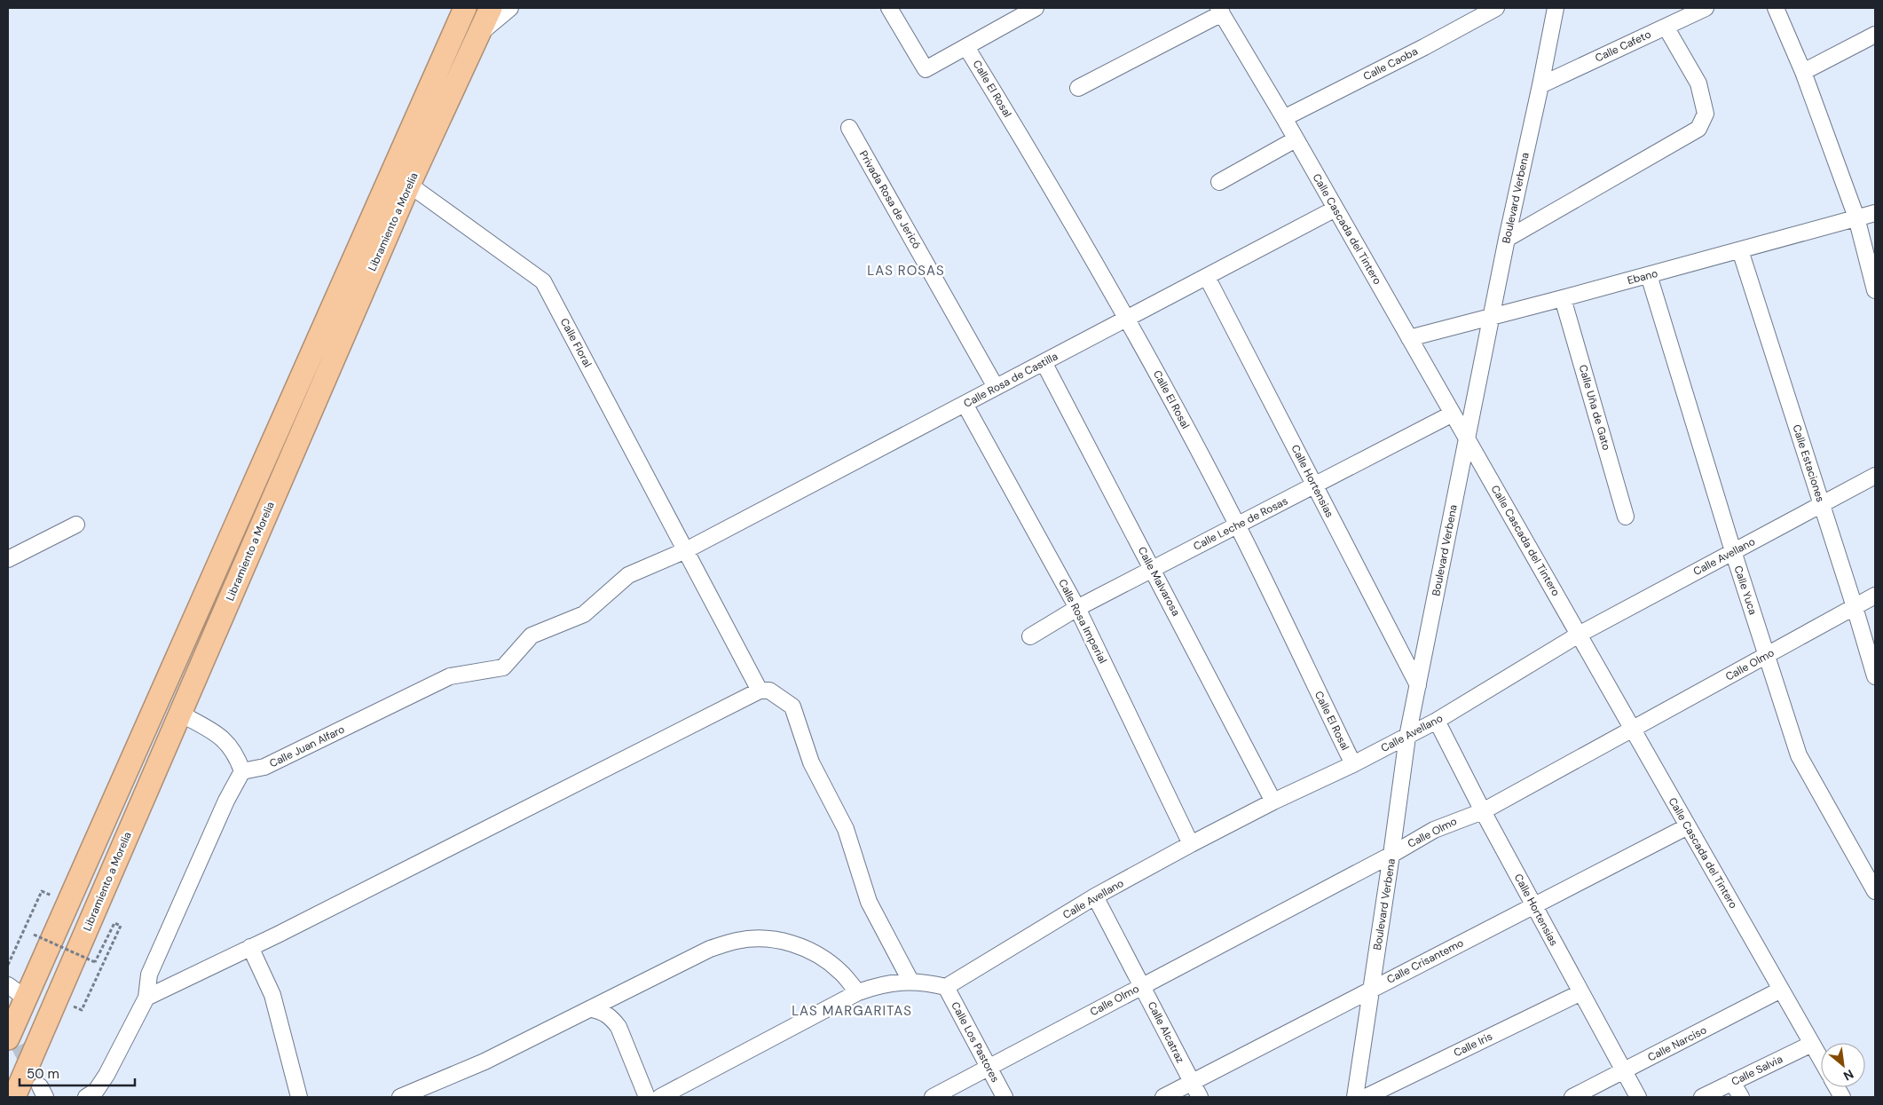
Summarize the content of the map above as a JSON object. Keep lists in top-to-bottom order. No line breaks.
{"streets":{"highway":["Libramiento a Morelia"],"street":["Calle Cafeto","Calle Caoba","Calle El Rosal","Boulevard Verbena","Privada Rosa de Jericó","Calle Cascada del Tintero","Ebano","Calle Floral","Calle Rosa de Castilla","Calle Uña de Gato","Calle Estaciones","Calle Hortensias","Calle Leche de Rosas","Calle Avellano","Calle Malvarosa","Calle Yuca","Calle Rosa Imperial","Calle Olmo","Calle Juan Alfaro","Calle Crisantemo","Calle Alcatraz","Calle Los Pastores","Calle Narciso","Calle Iris","Calle Salvia"]},"crossings":[["Calle Cafeto","Boulevard Verbena"],["Calle Caoba","Calle Cascada del Tintero"],["Calle El Rosal","Calle Rosa de Castilla"],["Calle El Rosal","Calle Leche de Rosas"],["Calle El Rosal","Calle Avellano"],["Boulevard Verbena","Calle Cascada del Tintero"],["Boulevard Verbena","Ebano"],["Boulevard Verbena","Calle Hortensias"],["Boulevard Verbena","Calle Avellano"],["Boulevard Verbena","Calle Olmo"],["Boulevard Verbena","Calle Crisantemo"],["Privada Rosa de Jericó","Calle Rosa de Castilla"],["Libramiento a Morelia","Calle Floral"],["Calle Cascada del Tintero","Ebano"],["Calle Cascada del Tintero","Calle Rosa de Castilla"],["Calle Cascada del Tintero","Calle Leche de Rosas"],["Calle Cascada del Tintero","Calle Avellano"],["Calle Cascada del Tintero","Calle Olmo"],["Calle Cascada del Tintero","Calle Crisantemo"],["Calle Cascada del Tintero","Calle Narciso"],["Calle Cascada del Tintero","Calle Salvia"],["Ebano","Calle Uña de Gato"],["Ebano","Calle Estaciones"],["Ebano","Calle Yuca"],["Calle Floral","Calle Rosa de Castilla"],["Calle Floral","Calle Juan Alfaro"],["Calle Rosa de Castilla","Calle Hortensias"],["Calle Rosa de Castilla","Calle Malvarosa"],["Calle Rosa de Castilla","Calle Rosa Imperial"],["Calle Rosa de Castilla","Calle Juan Alfaro"],["Calle Estaciones","Calle Avellano"],["Calle Estaciones","Calle Olmo"],["Calle Hortensias","Calle Leche de Rosas"],["Calle Hortensias","Calle Avellano"],["Calle Hortensias","Calle Olmo"],["Calle Hortensias","Calle Crisantemo"],["Calle Hortensias","Calle Narciso"],["Calle Hortensias","Calle Iris"],["Calle Leche de Rosas","Calle Malvarosa"],["Calle Leche de Rosas","Calle Rosa Imperial"],["Calle Avellano","Calle Malvarosa"],["Calle Avellano","Calle Yuca"],["Calle Avellano","Calle Rosa Imperial"],["Calle Avellano","Calle Alcatraz"],["Calle Avellano","Calle Los Pastores"],["Calle Yuca","Calle Olmo"],["Calle Olmo","Calle Alcatraz"],["Calle Olmo","Calle Los Pastores"],["Calle Crisantemo","Calle Alcatraz"]],"districts":["LAS ROSAS","LAS MARGARITAS"],"scale_bar":"50 m","north":"bottom right"}
